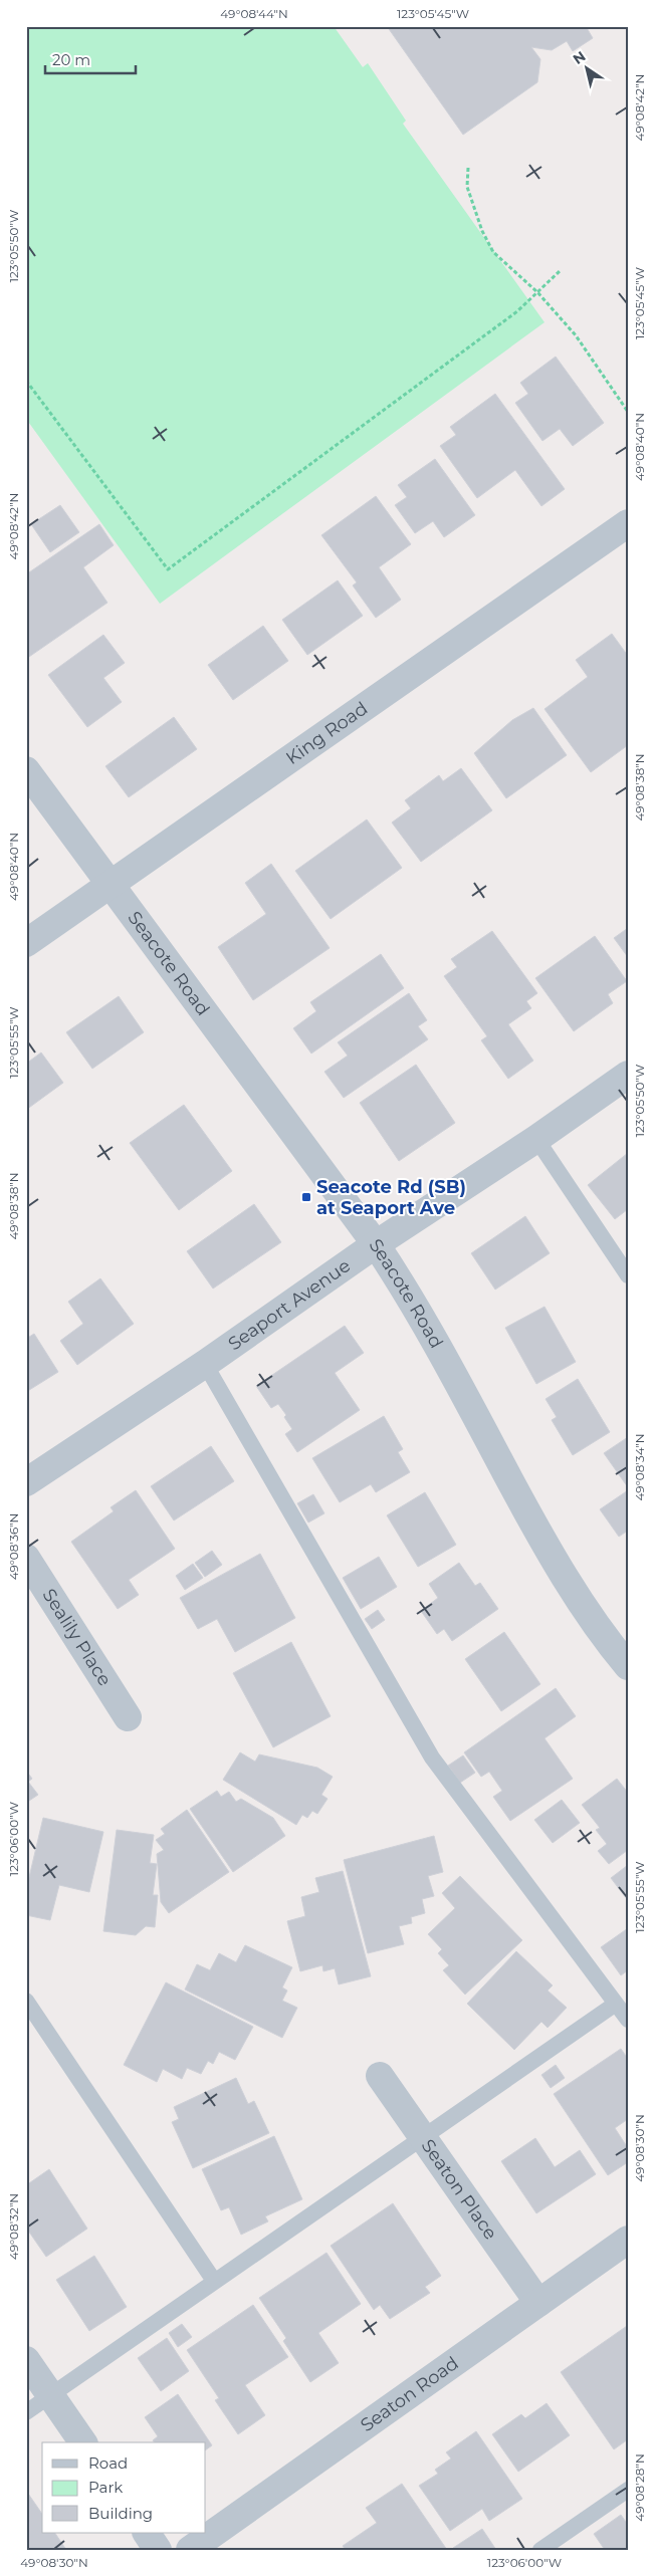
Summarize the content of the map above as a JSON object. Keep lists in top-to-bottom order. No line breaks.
{"streets":{"street":["King Road","Seacote Road","Seaport Avenue","Sealily Place","Seaton Place","Seaton Road"]},"crossings":[["King Road","Seacote Road"],["Seacote Road","Seaport Avenue"],["Seaton Place","Seaton Road"]],"places":{"transit":["Seacote Rd (SB) at Seaport Ave"]},"legend":["Road","Park","Building"],"scale_bar":"20 m","north":"top left","coordinates":["49°08'44\"N","123°05'45\"W","49°08'42\"N","123°05'50\"W","49°08'40\"N","49°08'38\"N","123°05'55\"W","49°08'34\"N","49°08'36\"N","123°06'00\"W","49°08'30\"N","49°08'32\"N","49°08'28\"N"]}
